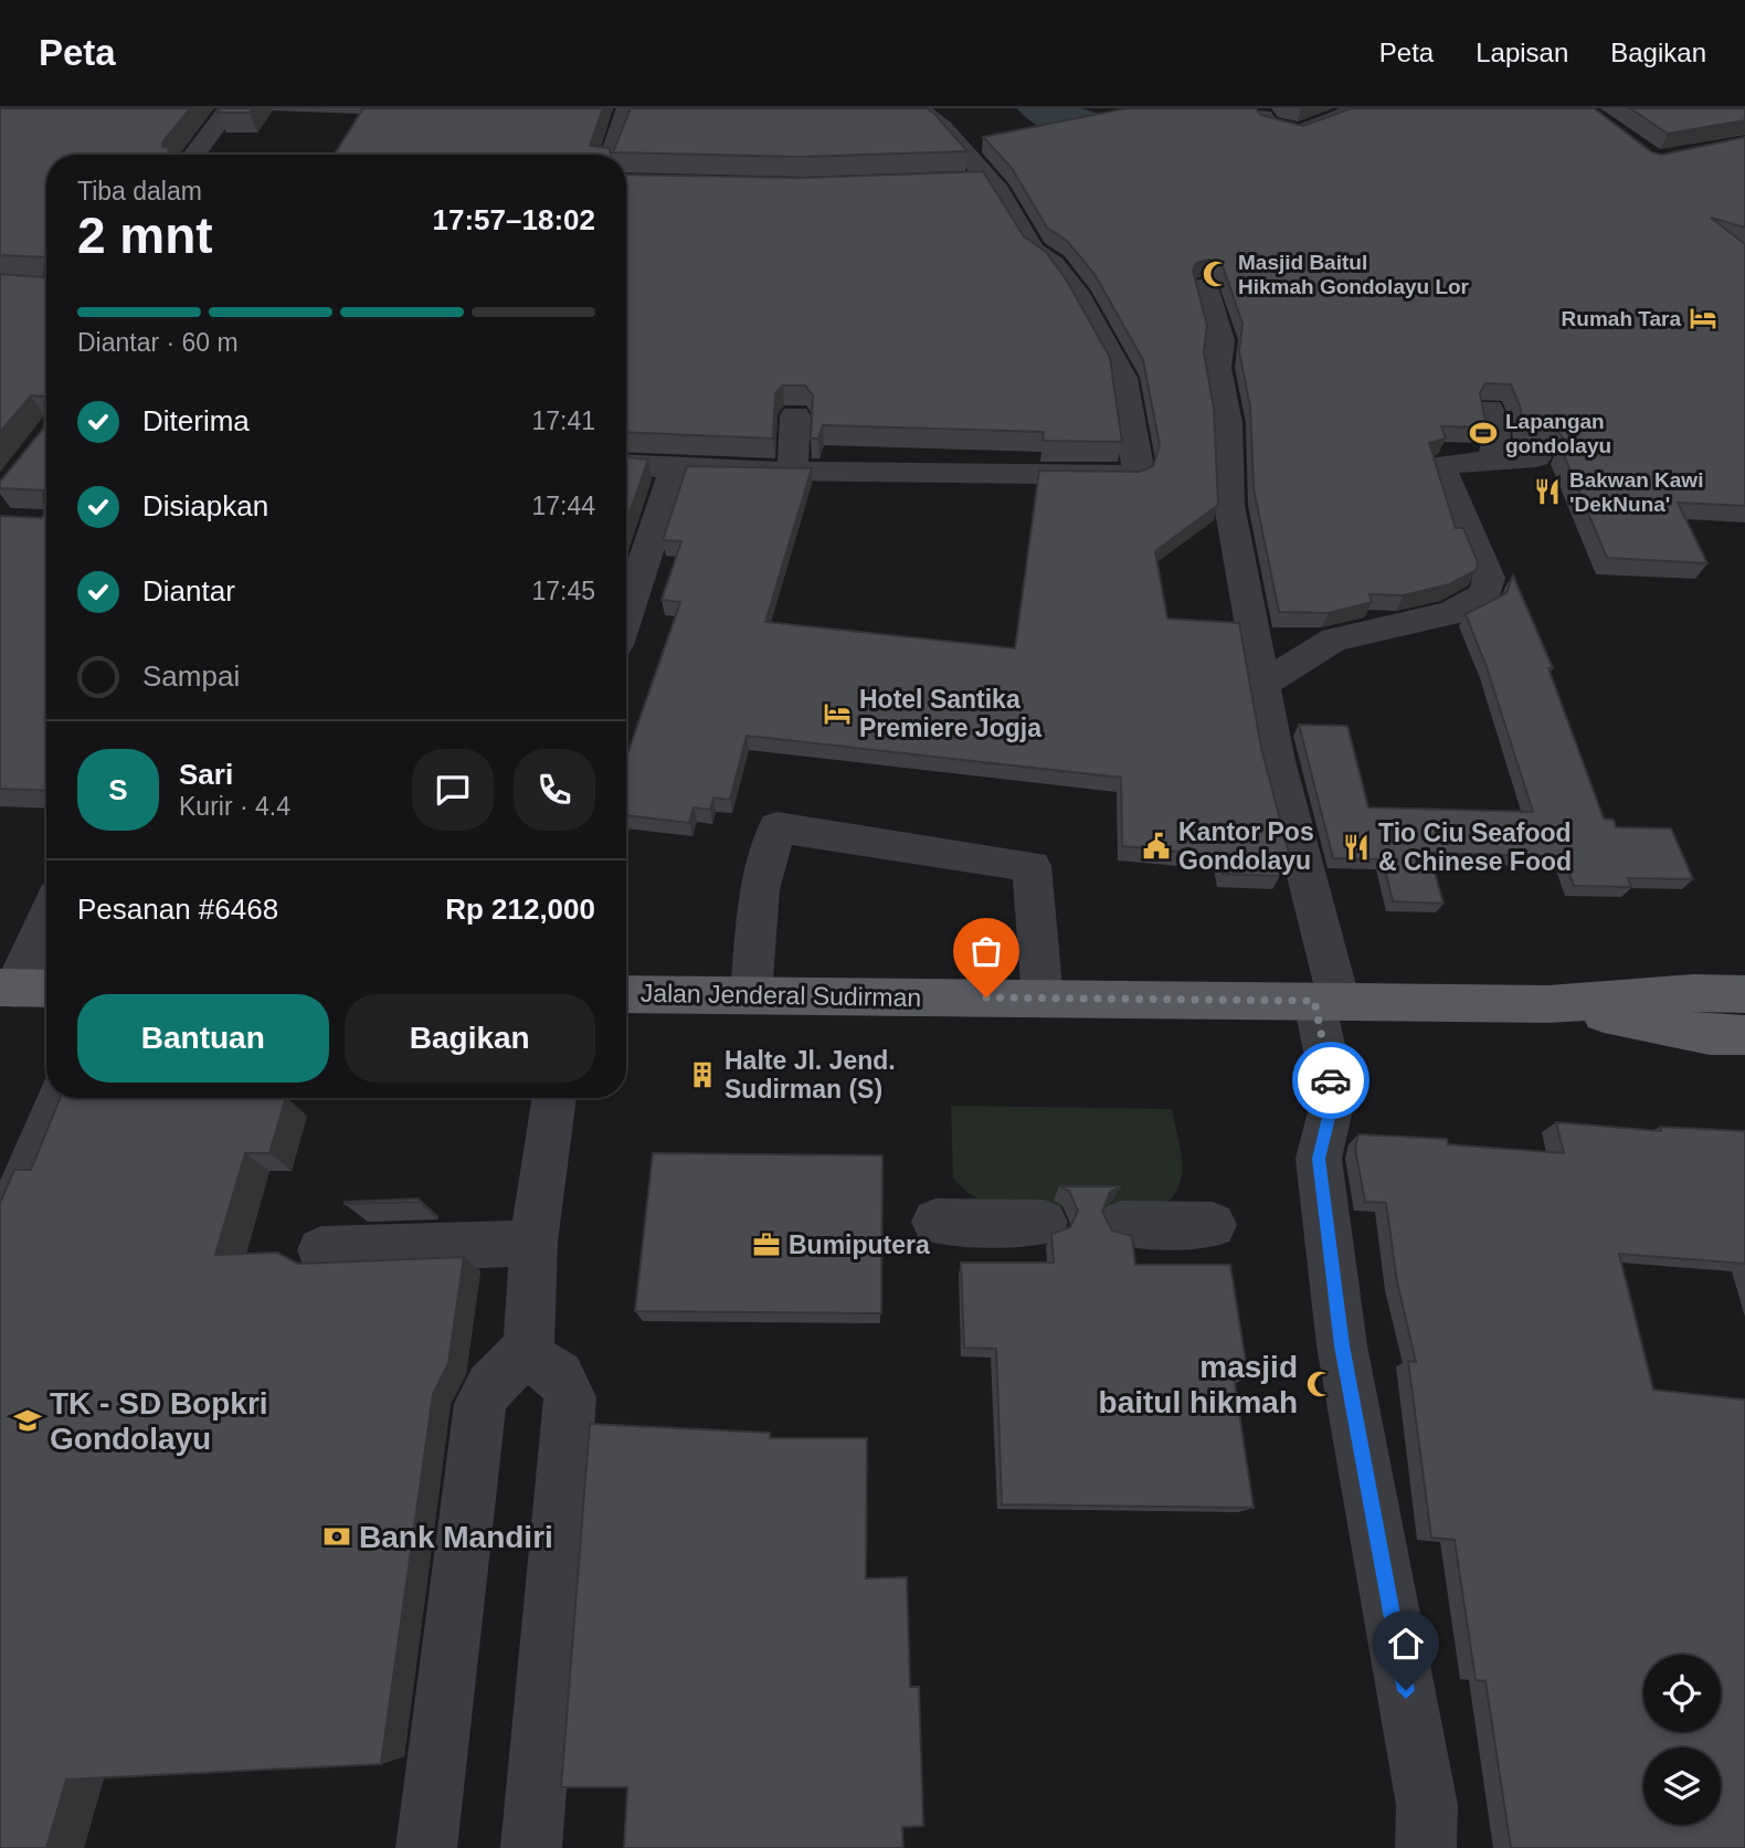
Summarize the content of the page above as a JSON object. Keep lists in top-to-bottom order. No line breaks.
{"streets":{"main road":["Jalan Jenderal Sudirman"]},"places":{"mosque":["Masjid Baitul Hikmah Gondolayu Lor","masjid baitul hikmah"],"hotel":["Rumah Tara","Hotel Santika Premiere Jogja"],"sports":["Lapangan gondolayu"],"restaurant":["Bakwan Kawi 'DekNuna'","Tio Ciu Seafood & Chinese Food"],"public building":["Kantor Pos Gondolayu"],"building":["Halte Jl. Jend. Sudirman (S)"],"office":["Bumiputera"],"school or university":["TK - SD Bopkri Gondolayu"],"bank":["Bank Mandiri"]},"page":{"header":"Peta","nav":["Peta","Lapisan","Bagikan"],"heading":["2 mnt","Tiba dalam","17:57–18:02"],"panel":["Sari","Kurir · 4.4","Pesanan #6468","Rp 212,000"],"bar":"Diantar · 60 m","list":[["Diterima","17:41"],["Disiapkan","17:44"],["Diantar","17:45"],"Sampai"],"round":"S","buttons":["Bantuan","Bagikan"]}}
